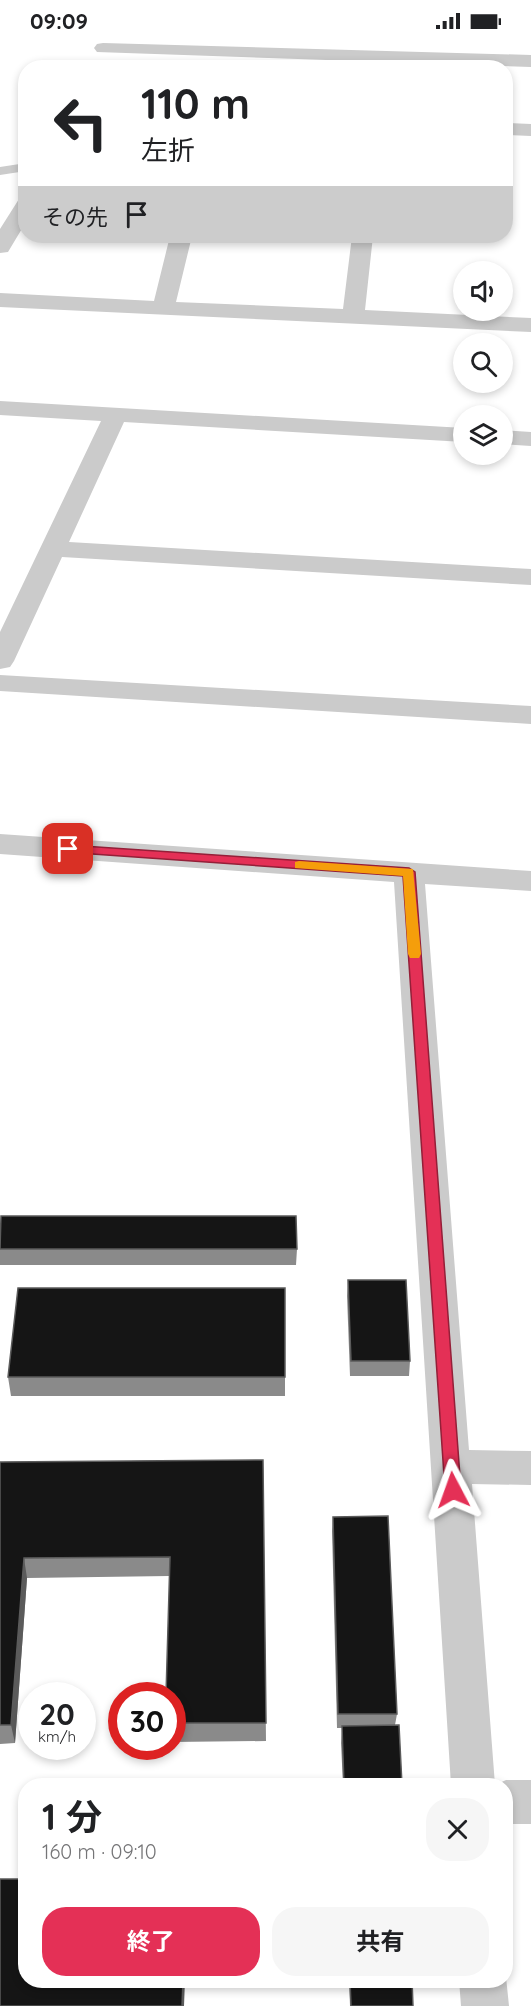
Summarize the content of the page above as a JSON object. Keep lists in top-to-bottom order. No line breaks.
{"page":{"status":"09:09","turn":["110 m","左折"],"then":"その先","speed":"20 km/h","limit":"30","heading":["1 分","160 m · 09:10"],"buttons":["終了","共有"]}}
